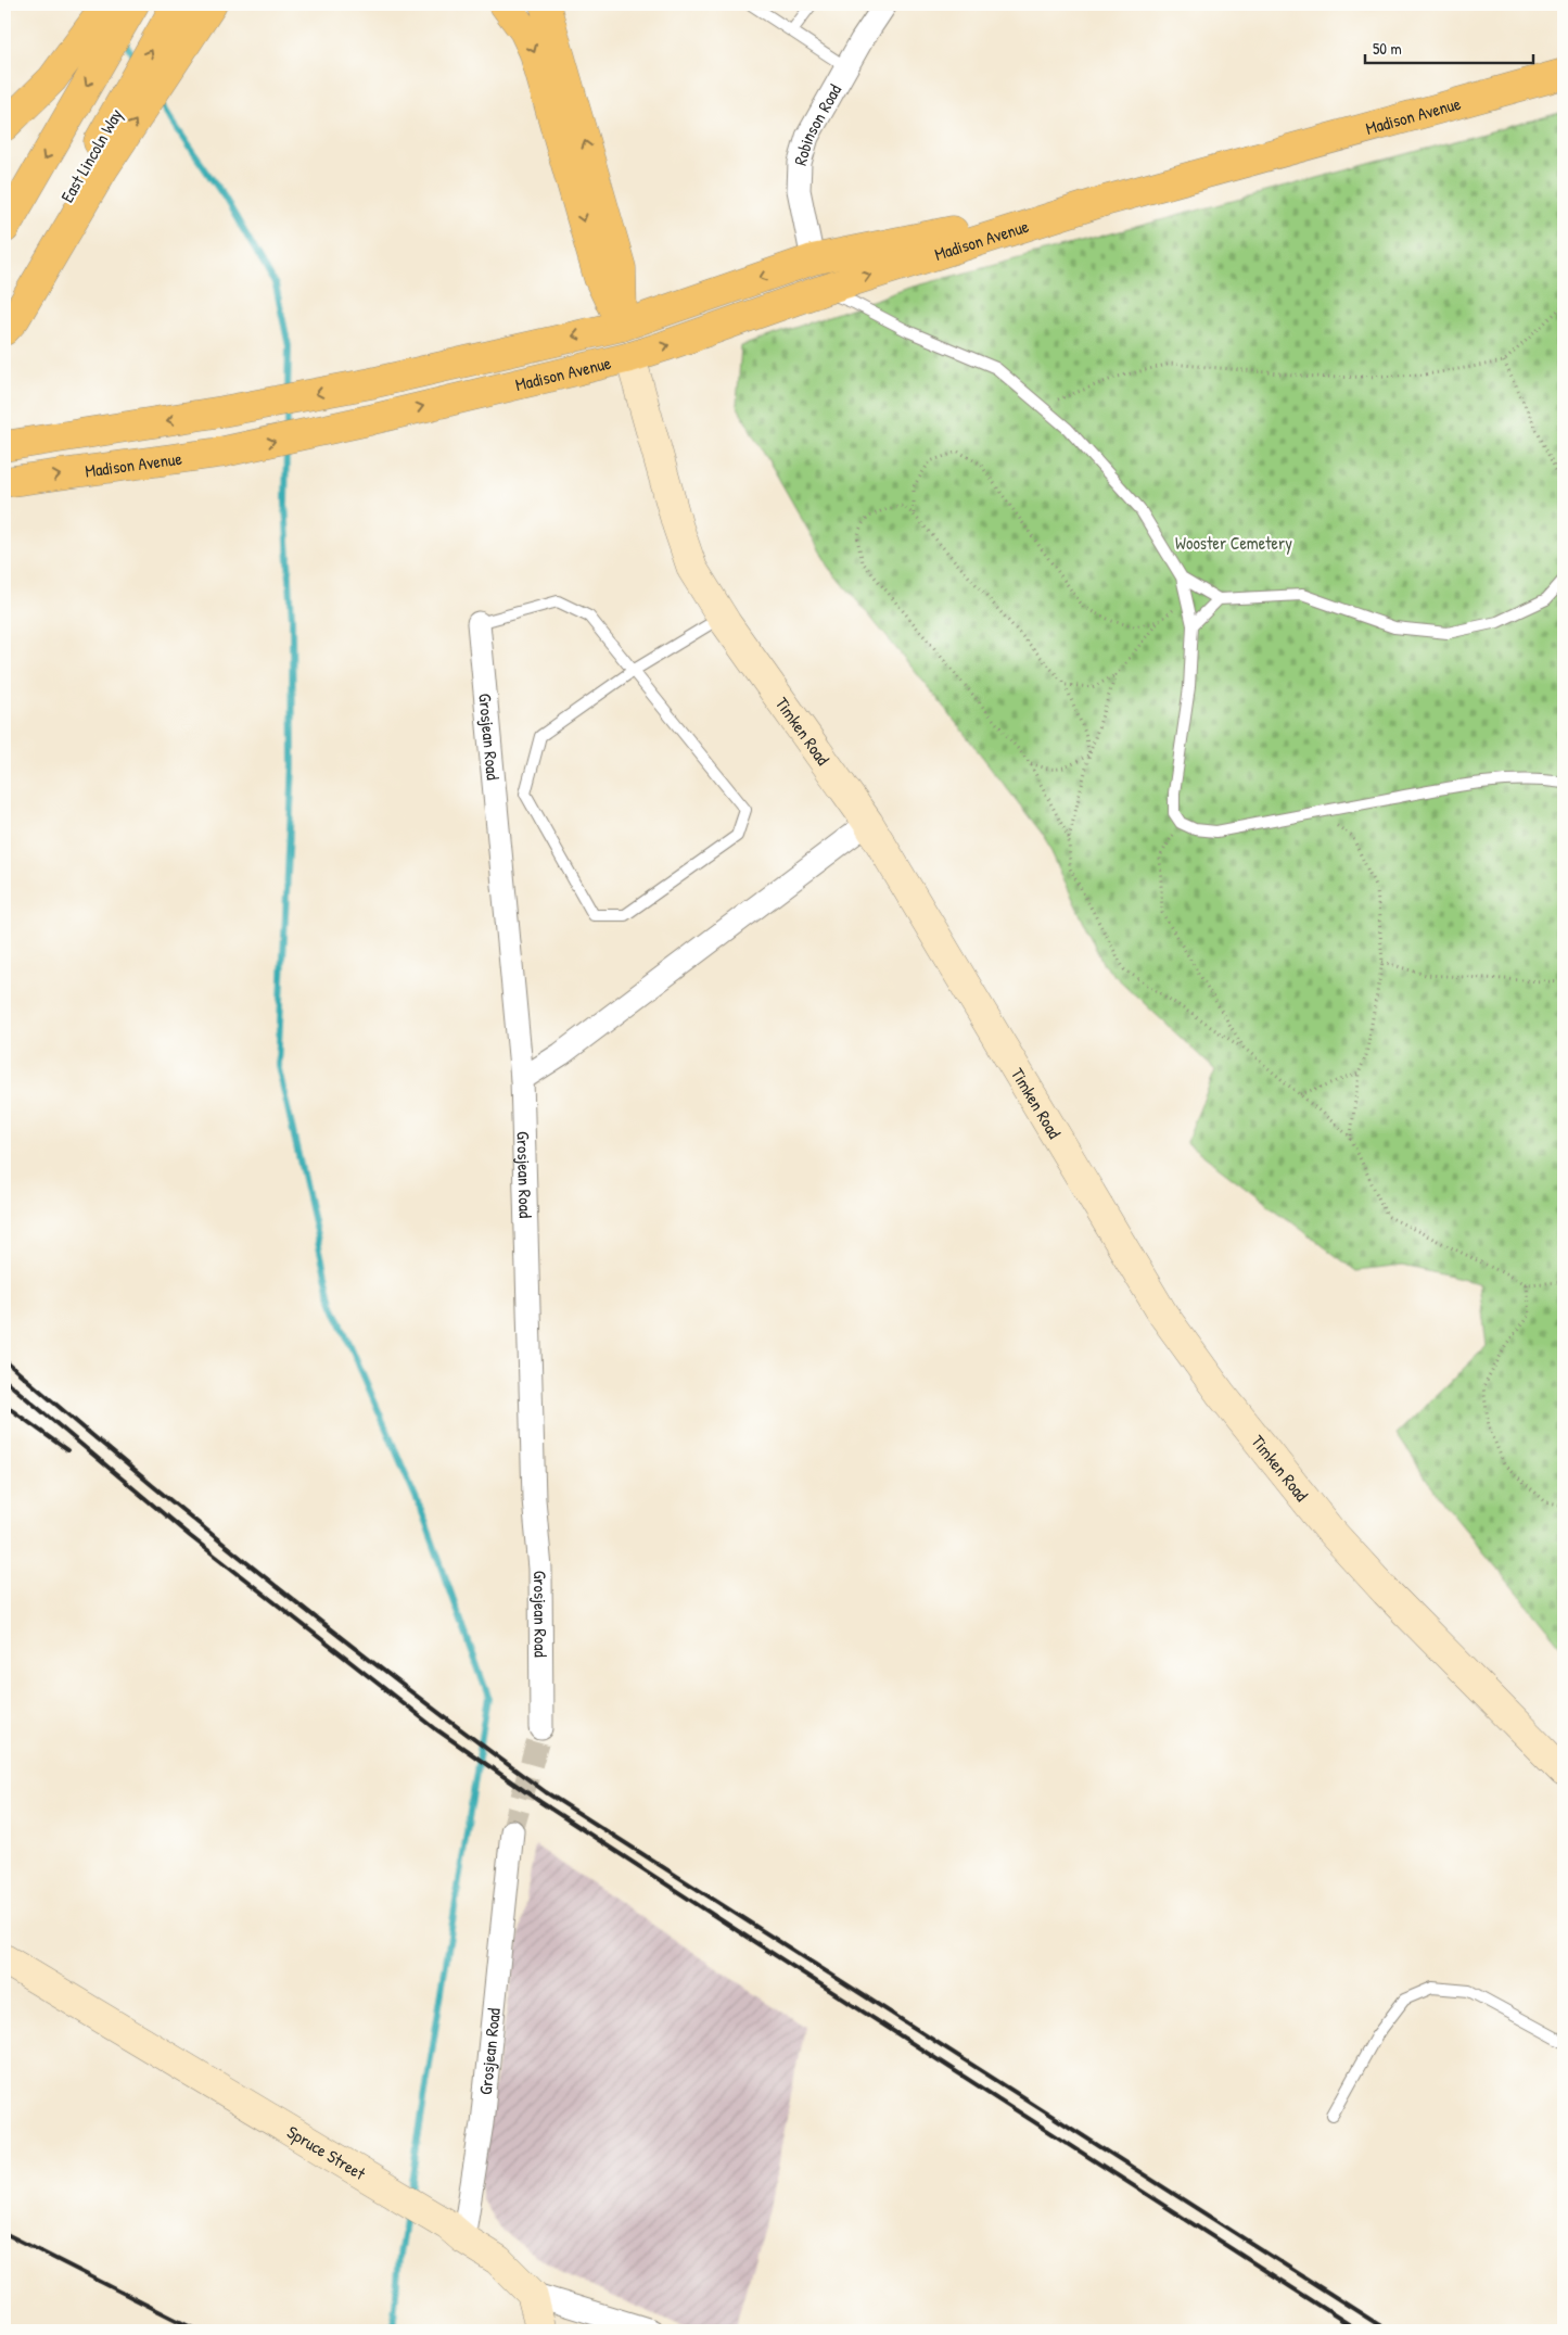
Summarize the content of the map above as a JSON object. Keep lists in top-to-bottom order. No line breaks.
{"streets":{"main road":["Madison Avenue","East Lincoln Way"],"street":["Robinson Road","Timken Road","Grosjean Road","Spruce Street"]},"crossings":[["Madison Avenue","Robinson Road"],["Madison Avenue","Timken Road"],["Grosjean Road","Spruce Street"]],"parks":["Wooster Cemetery"],"scale_bar":"50 m"}
